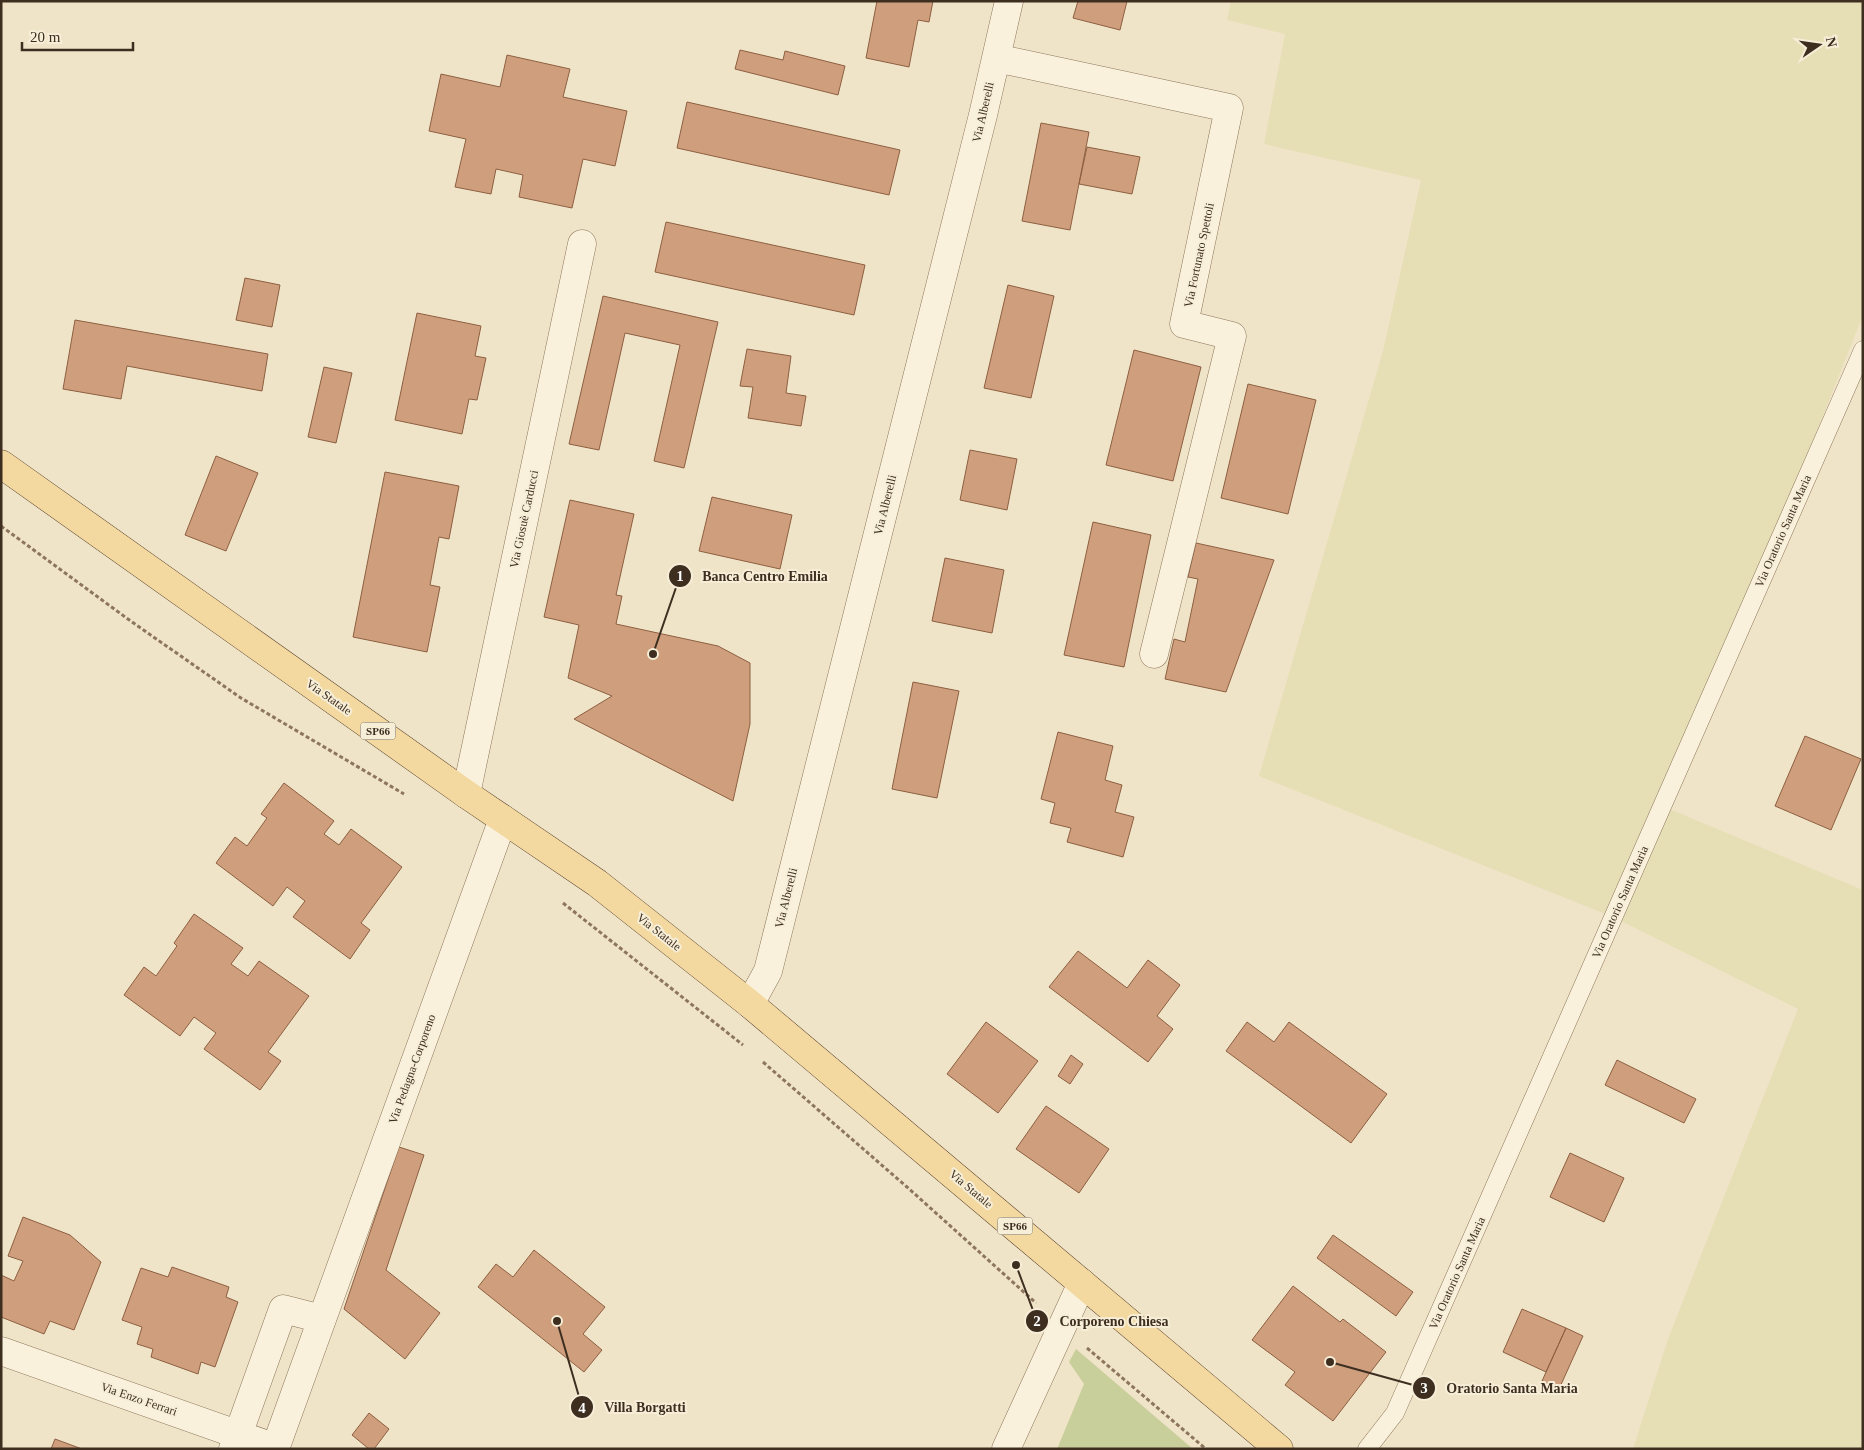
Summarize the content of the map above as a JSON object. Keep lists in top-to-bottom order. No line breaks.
{"streets":{"main road":["Via Statale","SP66"],"street":["Via Alberelli","Via Fortunato Spettoli","Via Giosuè Carducci","Via Pedagna-Corporeno","Via Enzo Ferrari"],"lane":["Via Oratorio Santa Maria"]},"crossings":[["Via Alberelli","Via Fortunato Spettoli"],["Via Alberelli","Via Statale"],["Via Giosuè Carducci","Via Statale"],["Via Statale","Via Pedagna-Corporeno"],["Via Pedagna-Corporeno","Via Enzo Ferrari"]],"places":["Banca Centro Emilia","Corporeno Chiesa","Villa Borgatti","Oratorio Santa Maria"],"scale_bar":"20 m","north":"right"}
